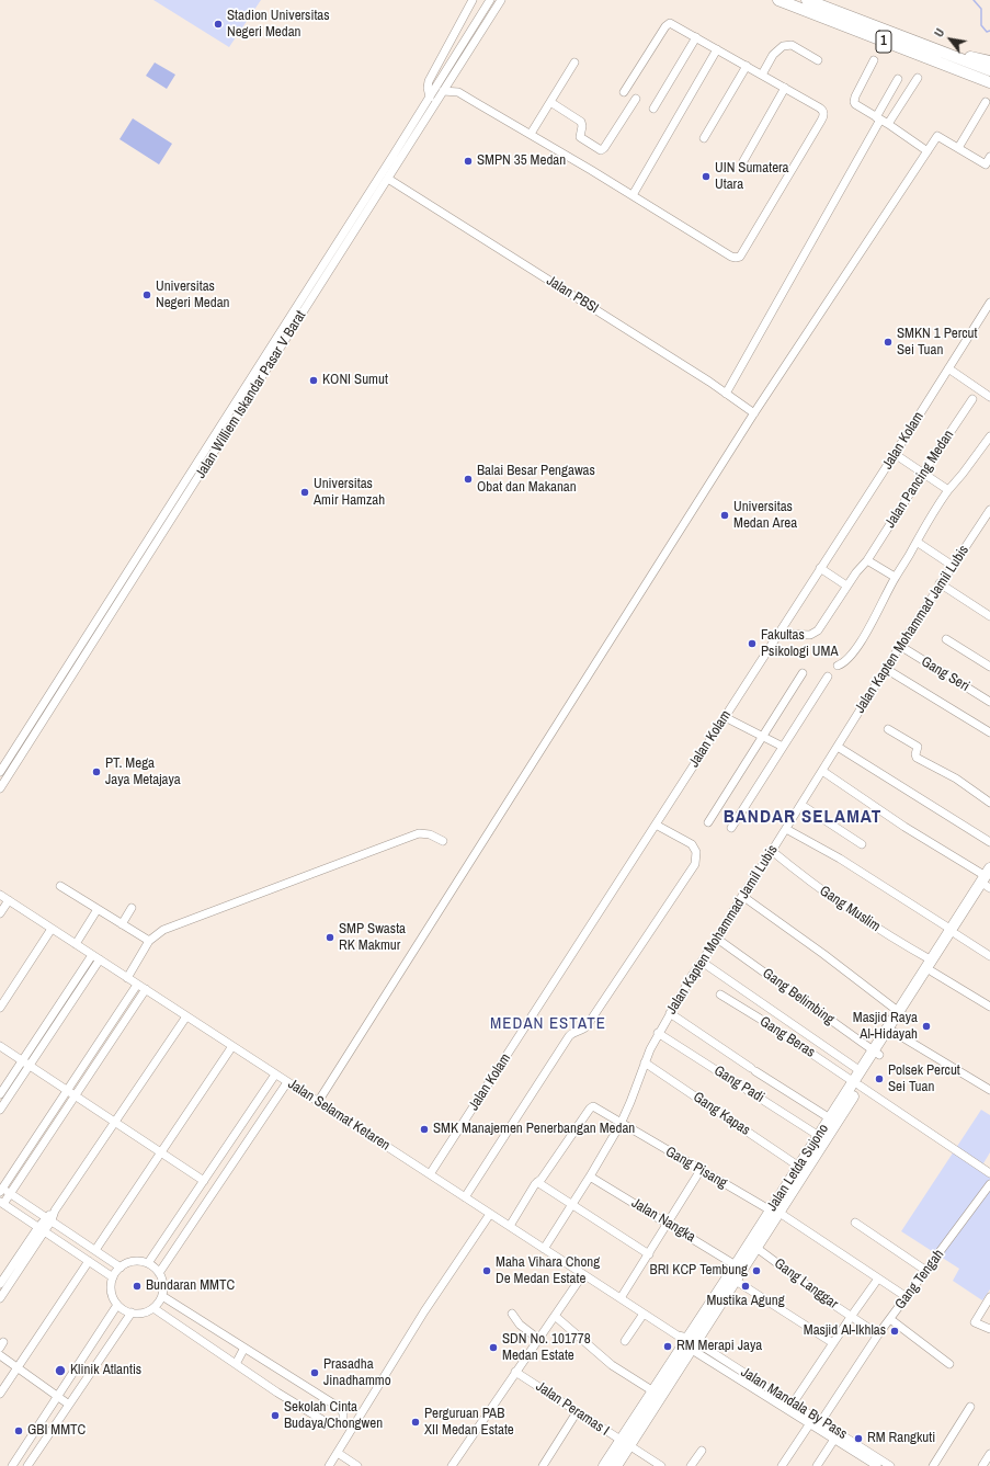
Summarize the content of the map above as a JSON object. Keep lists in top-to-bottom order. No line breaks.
{"streets":{"highway":["1","Jalan Letda Sujono"],"street":["Jalan PBSI","Jalan Williem Iskandar Pasar V Barat","Jalan Kolam","Jalan Pancing Medan","Jalan Kapten Mohammad Jamil Lubis","Gang Seri","Gang Muslim","Gang Belimbing","Gang Beras","Gang Padi","Gang Kapas","Jalan Selamat Ketaren","Gang Pisang","Jalan Nangka","Gang Tengah","Gang Langgar","Jalan Mandala By Pass","Jalan Peramas I"]},"crossings":[["Jalan PBSI","Jalan Williem Iskandar Pasar V Barat"],["Jalan Kolam","Jalan Pancing Medan"],["Jalan Kolam","Jalan Selamat Ketaren"],["Jalan Kapten Mohammad Jamil Lubis","Gang Seri"],["Jalan Kapten Mohammad Jamil Lubis","Gang Muslim"],["Jalan Kapten Mohammad Jamil Lubis","Gang Belimbing"],["Jalan Kapten Mohammad Jamil Lubis","Gang Padi"],["Jalan Kapten Mohammad Jamil Lubis","Gang Kapas"],["Jalan Kapten Mohammad Jamil Lubis","Jalan Selamat Ketaren"],["Jalan Kapten Mohammad Jamil Lubis","Gang Pisang"],["Jalan Kapten Mohammad Jamil Lubis","Jalan Nangka"],["Gang Muslim","Jalan Letda Sujono"],["Gang Belimbing","Jalan Letda Sujono"],["Gang Beras","Jalan Letda Sujono"],["Gang Padi","Jalan Letda Sujono"],["Gang Kapas","Jalan Letda Sujono"],["Jalan Selamat Ketaren","Jalan Letda Sujono"],["Jalan Selamat Ketaren","Jalan Mandala By Pass"],["Gang Pisang","Jalan Letda Sujono"],["Gang Pisang","Gang Tengah"],["Jalan Letda Sujono","Jalan Nangka"],["Jalan Letda Sujono","Gang Langgar"],["Jalan Letda Sujono","Jalan Mandala By Pass"],["Jalan Letda Sujono","Jalan Peramas I"],["Gang Tengah","Gang Langgar"],["Gang Tengah","Jalan Mandala By Pass"]],"districts":["BANDAR SELAMAT","MEDAN ESTATE"],"places":["Stadion Universitas Negeri Medan","SMPN 35 Medan","UIN Sumatera Utara","Universitas Negeri Medan","SMKN 1 Percut Sei Tuan","KONI Sumut","Balai Besar Pengawas Obat dan Makanan","Universitas Amir Hamzah","Universitas Medan Area","Fakultas Psikologi UMA","PT. Mega Jaya Metajaya","SMP Swasta RK Makmur","Masjid Raya Al-Hidayah","Polsek Percut Sei Tuan","SMK Manajemen Penerbangan Medan","Maha Vihara Chong De Medan Estate","BRI KCP Tembung","Bundaran MMTC","Mustika Agung","Masjid Al-Ikhlas","RM Merapi Jaya","SDN No. 101778 Medan Estate","Klinik Atlantis","Prasadha Jinadhammo","Sekolah Cinta Budaya/Chongwen","Perguruan PAB XII Medan Estate","GBI MMTC","RM Rangkuti"],"north":"top left"}
